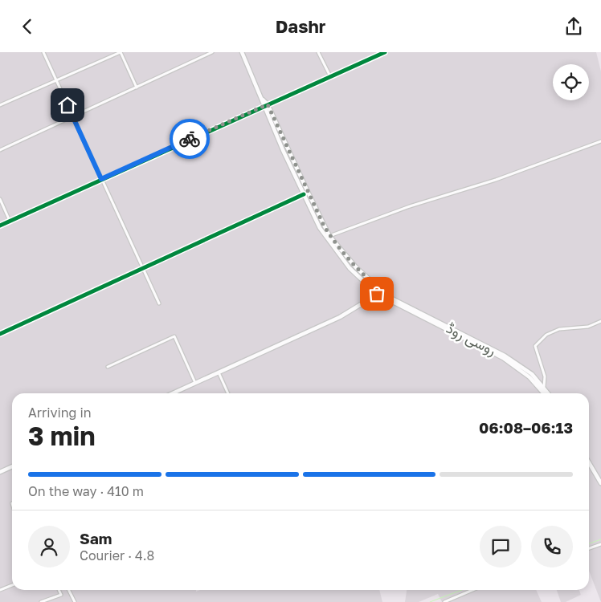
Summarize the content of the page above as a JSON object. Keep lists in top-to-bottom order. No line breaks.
{"streets":{"main road":["روسی روڈ"]},"page":{"header":"Dashr","heading":["3 min","Arriving in","06:08–06:13"],"panel":["Sam","Courier · 4.8"],"bar":"On the way · 410 m"}}
